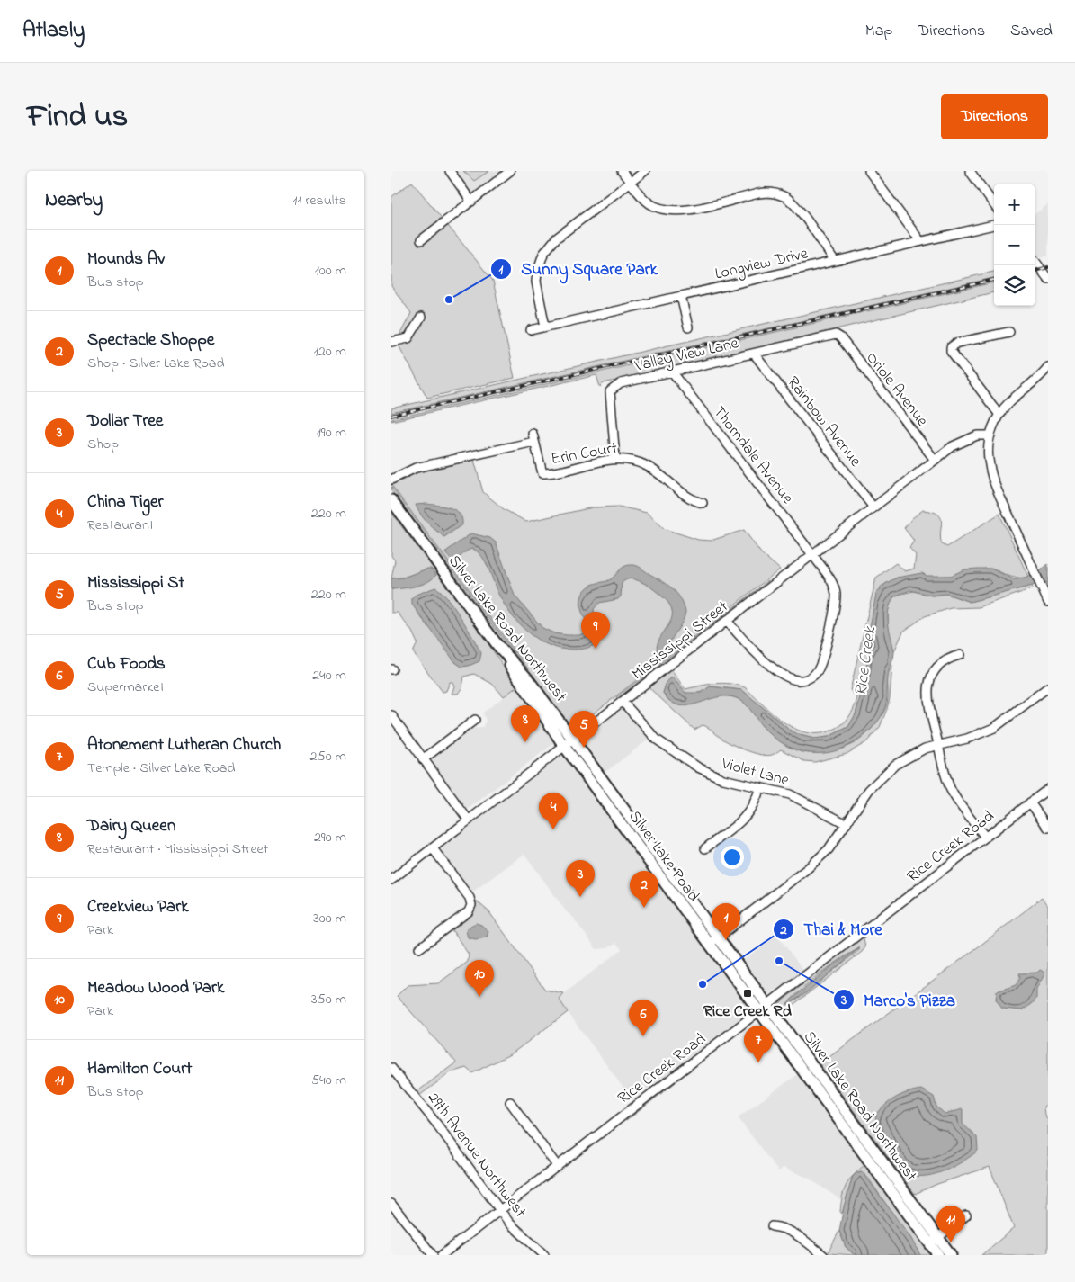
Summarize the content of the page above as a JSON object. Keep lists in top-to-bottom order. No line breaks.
{"streets":{"main road":["Silver Lake Road Northwest","Silver Lake Road"],"street":["Longview Drive","Valley View Lane","Oriole Avenue","Rainbow Avenue","Erin Court","Thorndale Avenue","Mississippi Street","Violet Lane","Rice Creek Road","29th Avenue Northwest"]},"crossings":[["Valley View Lane","Oriole Avenue"],["Valley View Lane","Rainbow Avenue"],["Valley View Lane","Erin Court"],["Valley View Lane","Thorndale Avenue"],["Oriole Avenue","Mississippi Street"],["Rainbow Avenue","Mississippi Street"],["Thorndale Avenue","Mississippi Street"],["Silver Lake Road Northwest","Silver Lake Road"],["Mississippi Street","Violet Lane"],["Mississippi Street","Silver Lake Road"],["Rice Creek Road","Silver Lake Road"],["Rice Creek Road","29th Avenue Northwest"]],"water":["Rice Creek"],"places":{"other":["Sunny Square Park","Marco's Pizza","Thai & More"],"transit":["Rice Creek Rd"]},"page":{"header":"Atlasly","nav":["Map","Directions","Saved"],"title":"Find us","buttons":"Directions","heading":["Nearby","11 results"],"map_buttons":["+","−"],"list":[{"mark":"1","name":"Mounds Av","note":"Bus stop","value":"100 m"},{"mark":"2","name":"Spectacle Shoppe","note":"Shop · Silver Lake Road","value":"120 m"},{"mark":"3","name":"Dollar Tree","note":"Shop","value":"190 m"},{"mark":"4","name":"China Tiger","note":"Restaurant","value":"220 m"},{"mark":"5","name":"Mississippi St","note":"Bus stop","value":"220 m"},{"mark":"6","name":"Cub Foods","note":"Supermarket","value":"240 m"},{"mark":"7","name":"Atonement Lutheran Church","note":"Temple · Silver Lake Road","value":"250 m"},{"mark":"8","name":"Dairy Queen","note":"Restaurant · Mississippi Street","value":"290 m"},{"mark":"9","name":"Creekview Park","note":"Park","value":"300 m"},{"mark":"10","name":"Meadow Wood Park","note":"Park","value":"350 m"},{"mark":"11","name":"Hamilton Court","note":"Bus stop","value":"540 m"}],"pins":["9","8","5","4","3","2","1","10","6","7","11"]}}
